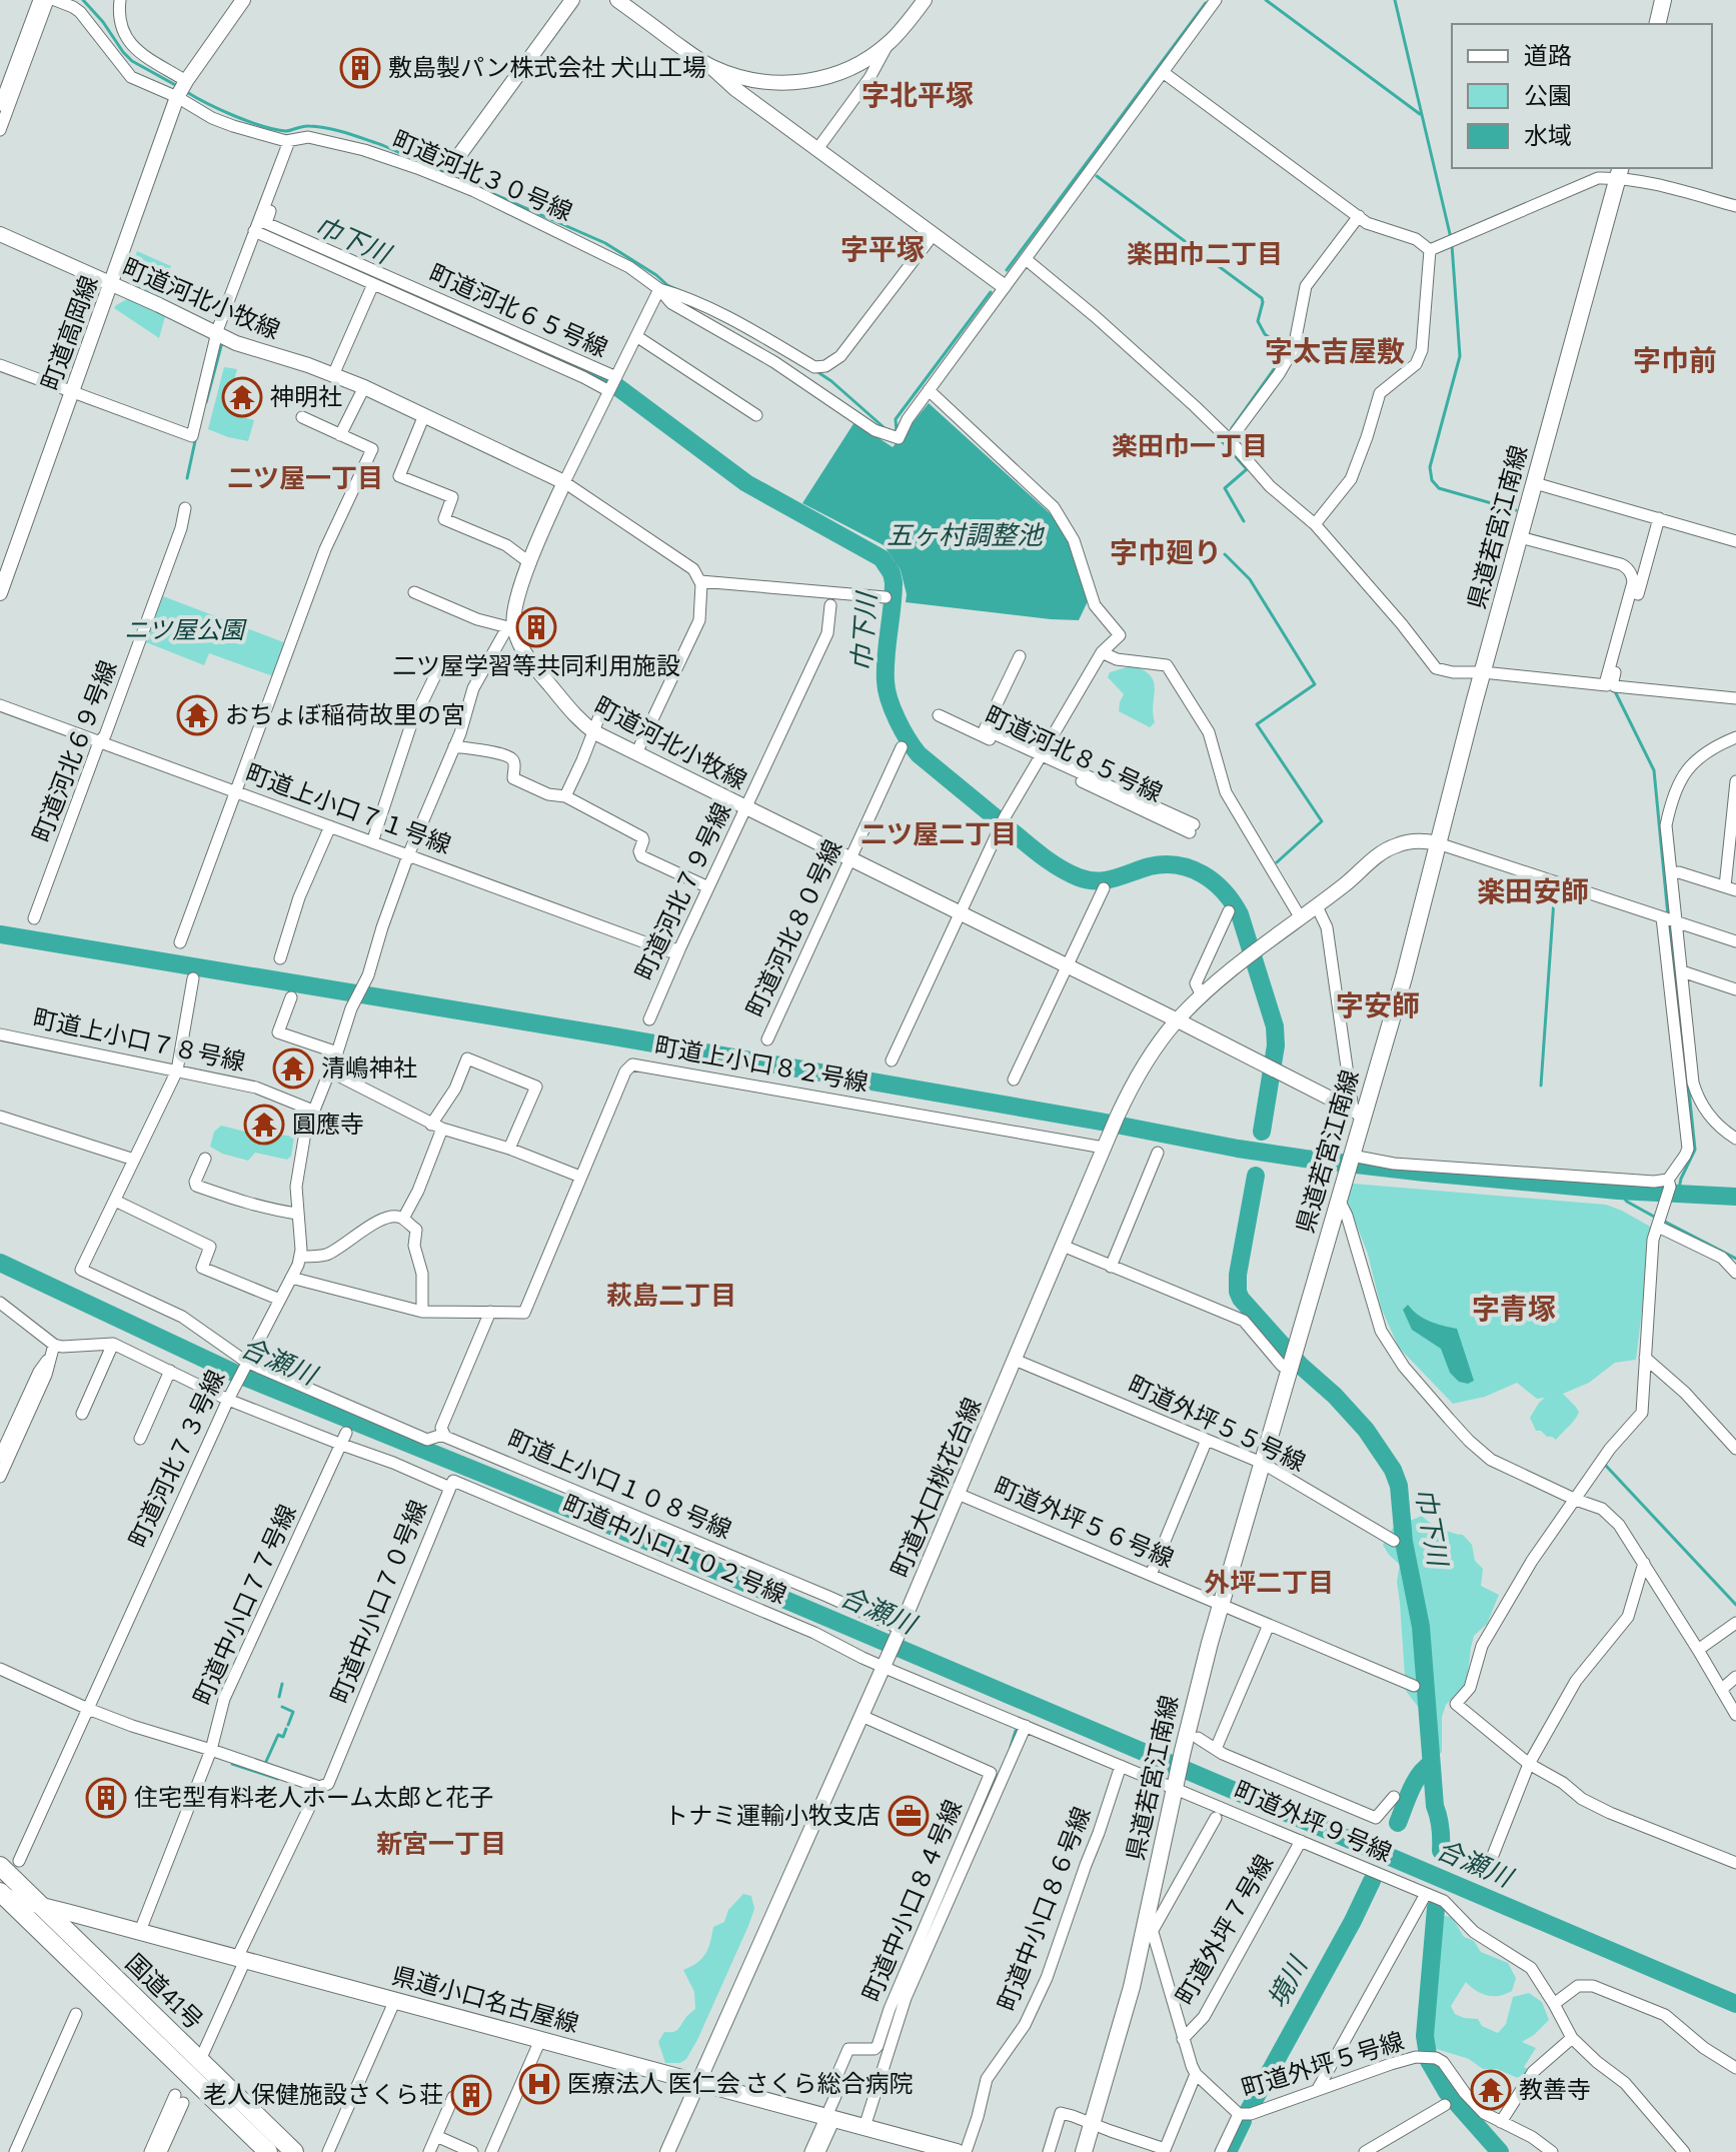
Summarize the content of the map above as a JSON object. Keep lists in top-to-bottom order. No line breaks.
{"streets":{"highway":["国道41号"],"main road":["県道若宮江南線","県道小口名古屋線"],"street":["町道河北３０号線","町道河北小牧線","町道河北６５号線","町道高岡線","町道河北６９号線","町道河北８５号線","町道上小口７１号線","町道河北７９号線","町道河北８０号線","町道上小口７８号線","町道上小口８２号線","町道外坪５５号線","町道河北７３号線","町道上小口１０８号線","町道大口桃花台線","町道外坪５６号線","町道中小口１０２号線","町道中小口７０号線","町道中小口７７号線","町道外坪９号線","町道中小口８４号線","町道中小口８６号線","町道外坪７号線","町道外坪５号線"]},"crossings":[["町道河北３０号線","町道河北６５号線"],["町道河北３０号線","町道高岡線"],["町道河北小牧線","町道高岡線"],["町道河北小牧線","県道若宮江南線"],["町道河北小牧線","町道河北７９号線"],["町道河北小牧線","町道河北８０号線"],["町道河北小牧線","町道河北７３号線"],["町道河北小牧線","町道大口桃花台線"],["県道若宮江南線","町道外坪５５号線"],["県道若宮江南線","町道大口桃花台線"],["県道若宮江南線","町道外坪５６号線"],["県道若宮江南線","町道外坪９号線"],["県道若宮江南線","町道外坪５号線"],["町道河北６９号線","町道上小口７１号線"],["町道上小口７１号線","町道河北７９号線"],["町道上小口７１号線","町道河北７３号線"],["町道上小口７８号線","町道河北７３号線"],["町道上小口８２号線","町道大口桃花台線"],["町道外坪５５号線","町道大口桃花台線"],["町道河北７３号線","町道上小口１０８号線"],["町道河北７３号線","町道中小口７０号線"],["町道上小口１０８号線","町道大口桃花台線"],["町道大口桃花台線","町道外坪５６号線"],["町道大口桃花台線","町道中小口１０２号線"],["町道大口桃花台線","町道外坪９号線"],["町道大口桃花台線","町道中小口８４号線"],["町道大口桃花台線","県道小口名古屋線"],["町道中小口１０２号線","町道中小口７０号線"],["町道中小口１０２号線","町道外坪９号線"],["町道中小口７０号線","町道中小口７７号線"],["町道中小口７０号線","国道41号"],["町道中小口７０号線","県道小口名古屋線"],["町道中小口７７号線","県道小口名古屋線"],["町道外坪９号線","町道中小口８６号線"],["町道外坪９号線","町道外坪７号線"],["町道中小口８４号線","県道小口名古屋線"],["町道外坪７号線","町道外坪５号線"],["国道41号","県道小口名古屋線"]],"districts":["字北平塚","字平塚","楽田巾二丁目","字太吉屋敷","字巾前","楽田巾一丁目","二ツ屋一丁目","字巾廻り","二ツ屋二丁目","楽田安師","字安師","萩島二丁目","字青塚","外坪二丁目","新宮一丁目"],"water":["巾下川","五ヶ村調整池","合瀬川","境川"],"parks":["ニツ屋公園"],"places":{"building":["敷島製パン株式会社 犬山工場","二ツ屋学習等共同利用施設","住宅型有料老人ホーム太郎と花子","老人保健施設さくら荘"],"temple":["神明社","おちょぼ稲荷故里の宮","清嶋神社","圓應寺","教善寺"],"office":["トナミ運輸小牧支店"],"hospital":["医療法人 医仁会 さくら総合病院"]},"legend":["道路","公園","水域"]}
